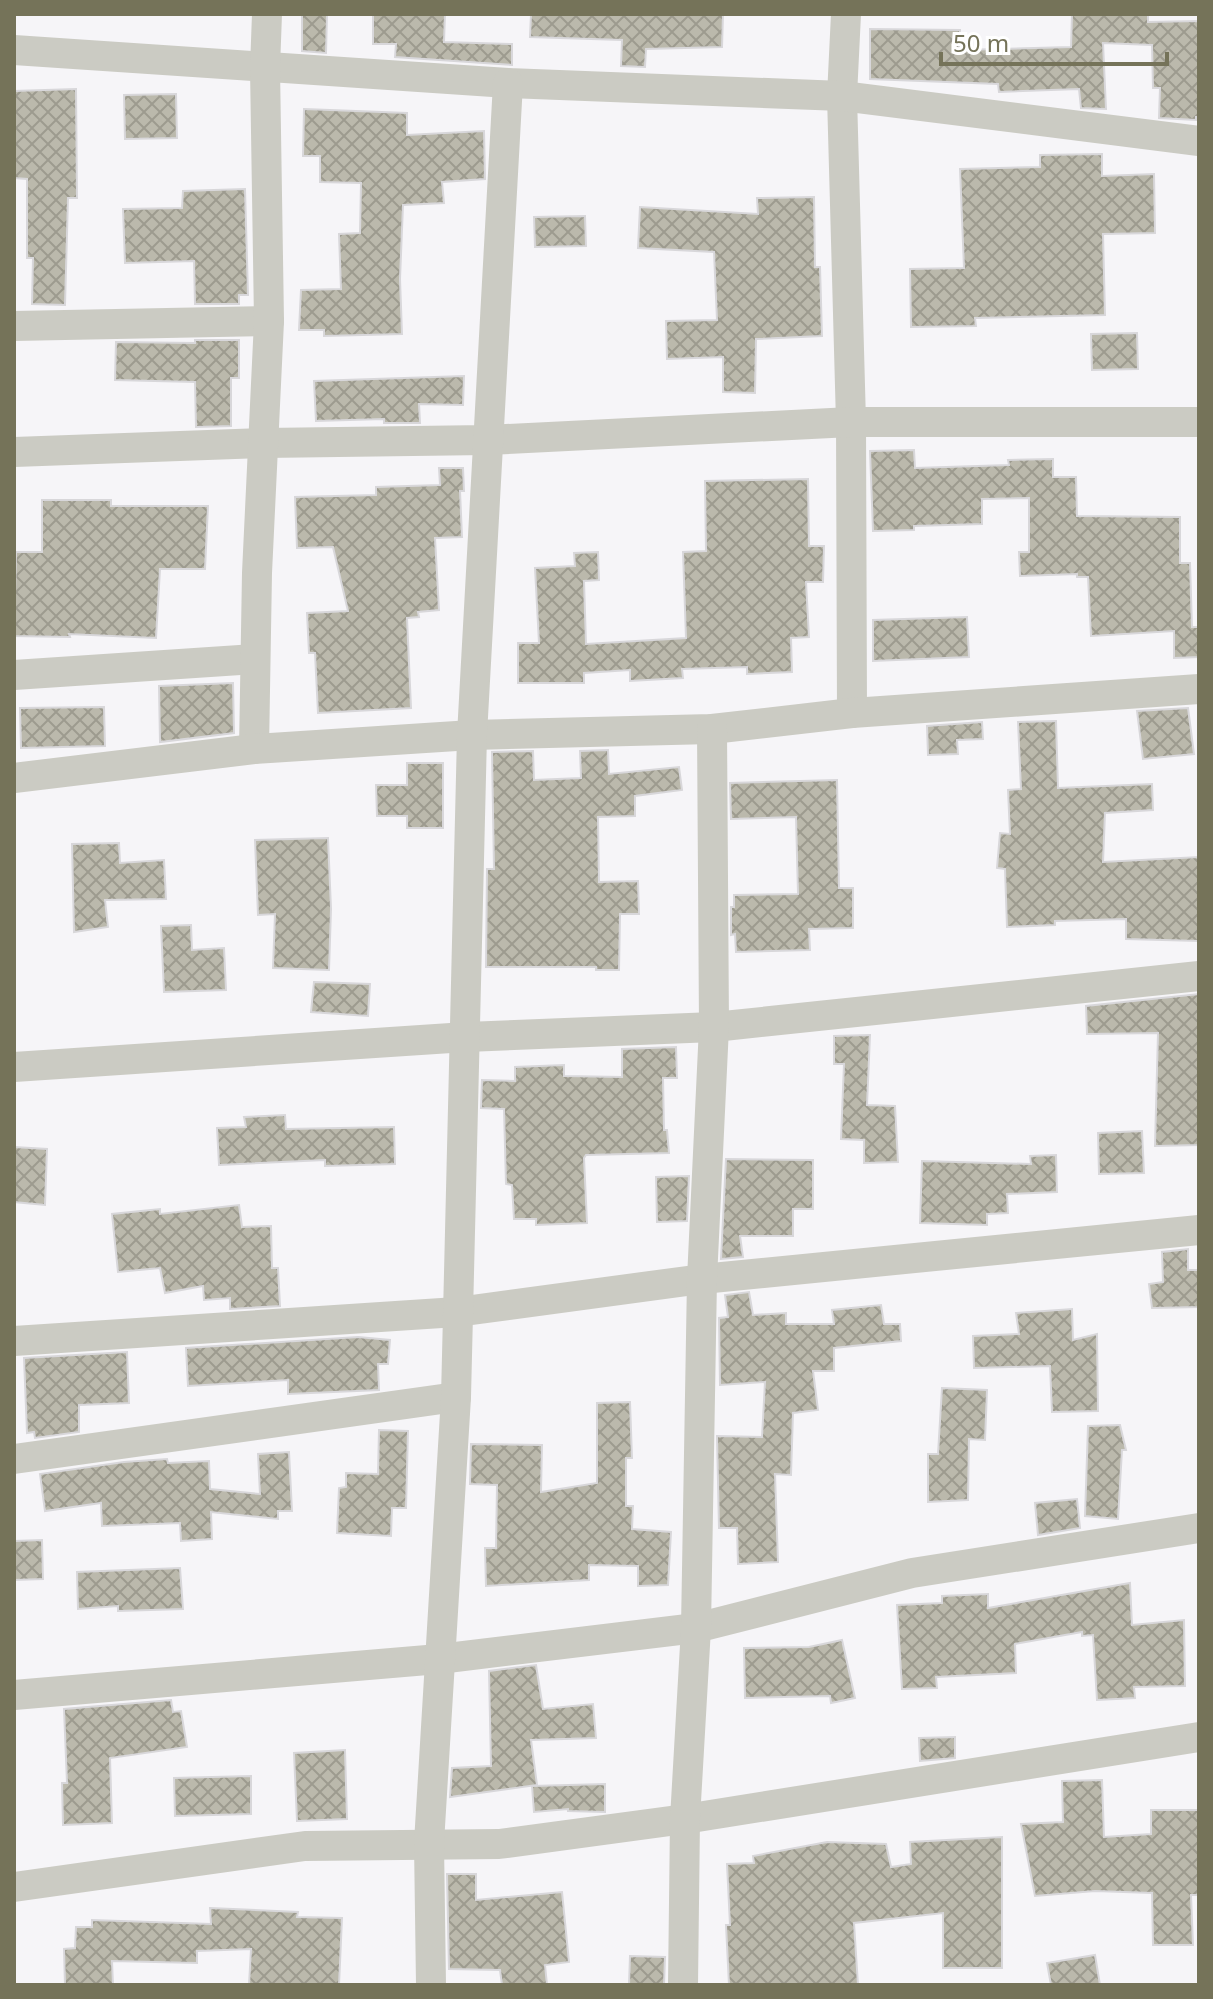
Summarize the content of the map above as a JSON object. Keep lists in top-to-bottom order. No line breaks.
{"scale_bar":"50 m"}
